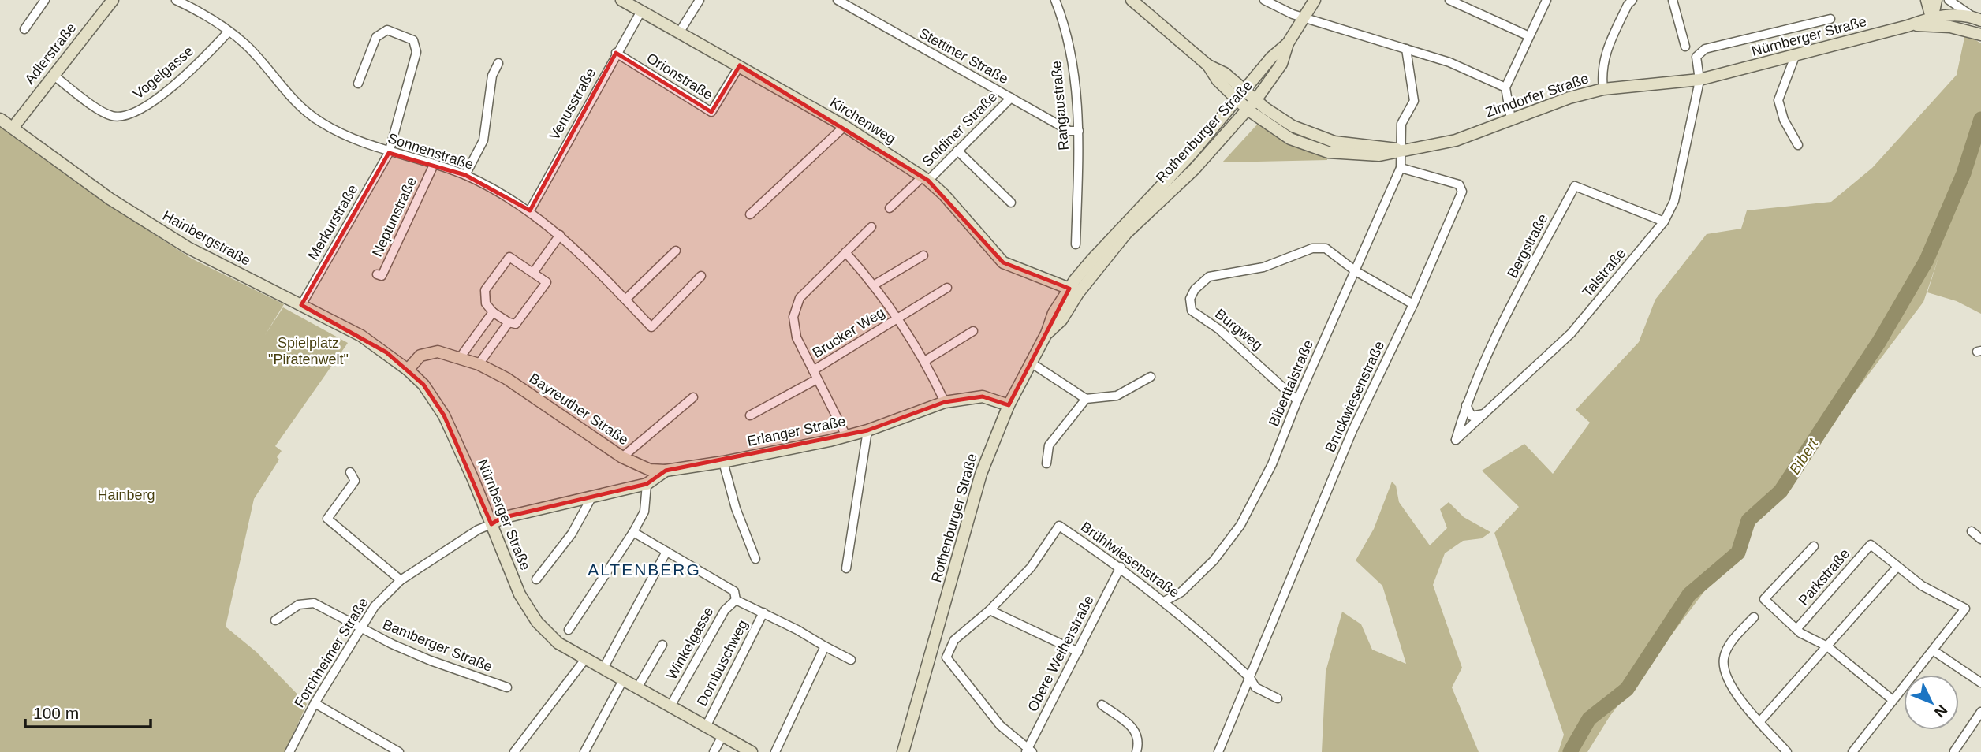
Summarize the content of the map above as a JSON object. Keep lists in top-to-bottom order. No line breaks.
{"streets":{"street":["Nürnberger Straße","Adlerstraße","Stettiner Straße","Vogelgasse","Orionstraße","Zirndorfer Straße","Venusstraße","Rangaustraße","Kirchenweg","Soldiner Straße","Rothenburger Straße","Sonnenstraße","Neptunstraße","Merkurstraße","Hainbergstraße","Bergstraße","Talstraße","Burgweg","Brucker Weg","Biberttalstraße","Bruckwiesenstraße","Bayreuther Straße","Erlanger Straße","Brühlwiesenstraße","Parkstraße","Winkelgasse","Bamberger Straße","Forchheimer Straße","Obere Weiherstraße","Dornbuschweg"]},"crossings":[["Nürnberger Straße","Zirndorfer Straße"],["Nürnberger Straße","Hainbergstraße"],["Nürnberger Straße","Talstraße"],["Nürnberger Straße","Bayreuther Straße"],["Nürnberger Straße","Erlanger Straße"],["Nürnberger Straße","Winkelgasse"],["Nürnberger Straße","Forchheimer Straße"],["Nürnberger Straße","Dornbuschweg"],["Adlerstraße","Vogelgasse"],["Adlerstraße","Hainbergstraße"],["Stettiner Straße","Rangaustraße"],["Stettiner Straße","Soldiner Straße"],["Vogelgasse","Sonnenstraße"],["Orionstraße","Venusstraße"],["Orionstraße","Kirchenweg"],["Zirndorfer Straße","Rothenburger Straße"],["Zirndorfer Straße","Talstraße"],["Zirndorfer Straße","Biberttalstraße"],["Venusstraße","Kirchenweg"],["Venusstraße","Sonnenstraße"],["Kirchenweg","Soldiner Straße"],["Kirchenweg","Rothenburger Straße"],["Rothenburger Straße","Erlanger Straße"],["Sonnenstraße","Neptunstraße"],["Sonnenstraße","Merkurstraße"],["Merkurstraße","Hainbergstraße"],["Hainbergstraße","Bayreuther Straße"],["Bergstraße","Talstraße"],["Burgweg","Biberttalstraße"],["Biberttalstraße","Bruckwiesenstraße"],["Biberttalstraße","Brühlwiesenstraße"],["Bruckwiesenstraße","Brühlwiesenstraße"],["Bayreuther Straße","Erlanger Straße"],["Erlanger Straße","Forchheimer Straße"],["Brühlwiesenstraße","Obere Weiherstraße"],["Bamberger Straße","Forchheimer Straße"]],"districts":["ALTENBERG"],"water":["Bibert"],"parks":["Spielplatz \"Piratenwelt\"","Hainberg"],"scale_bar":"100 m","north":"bottom right"}
